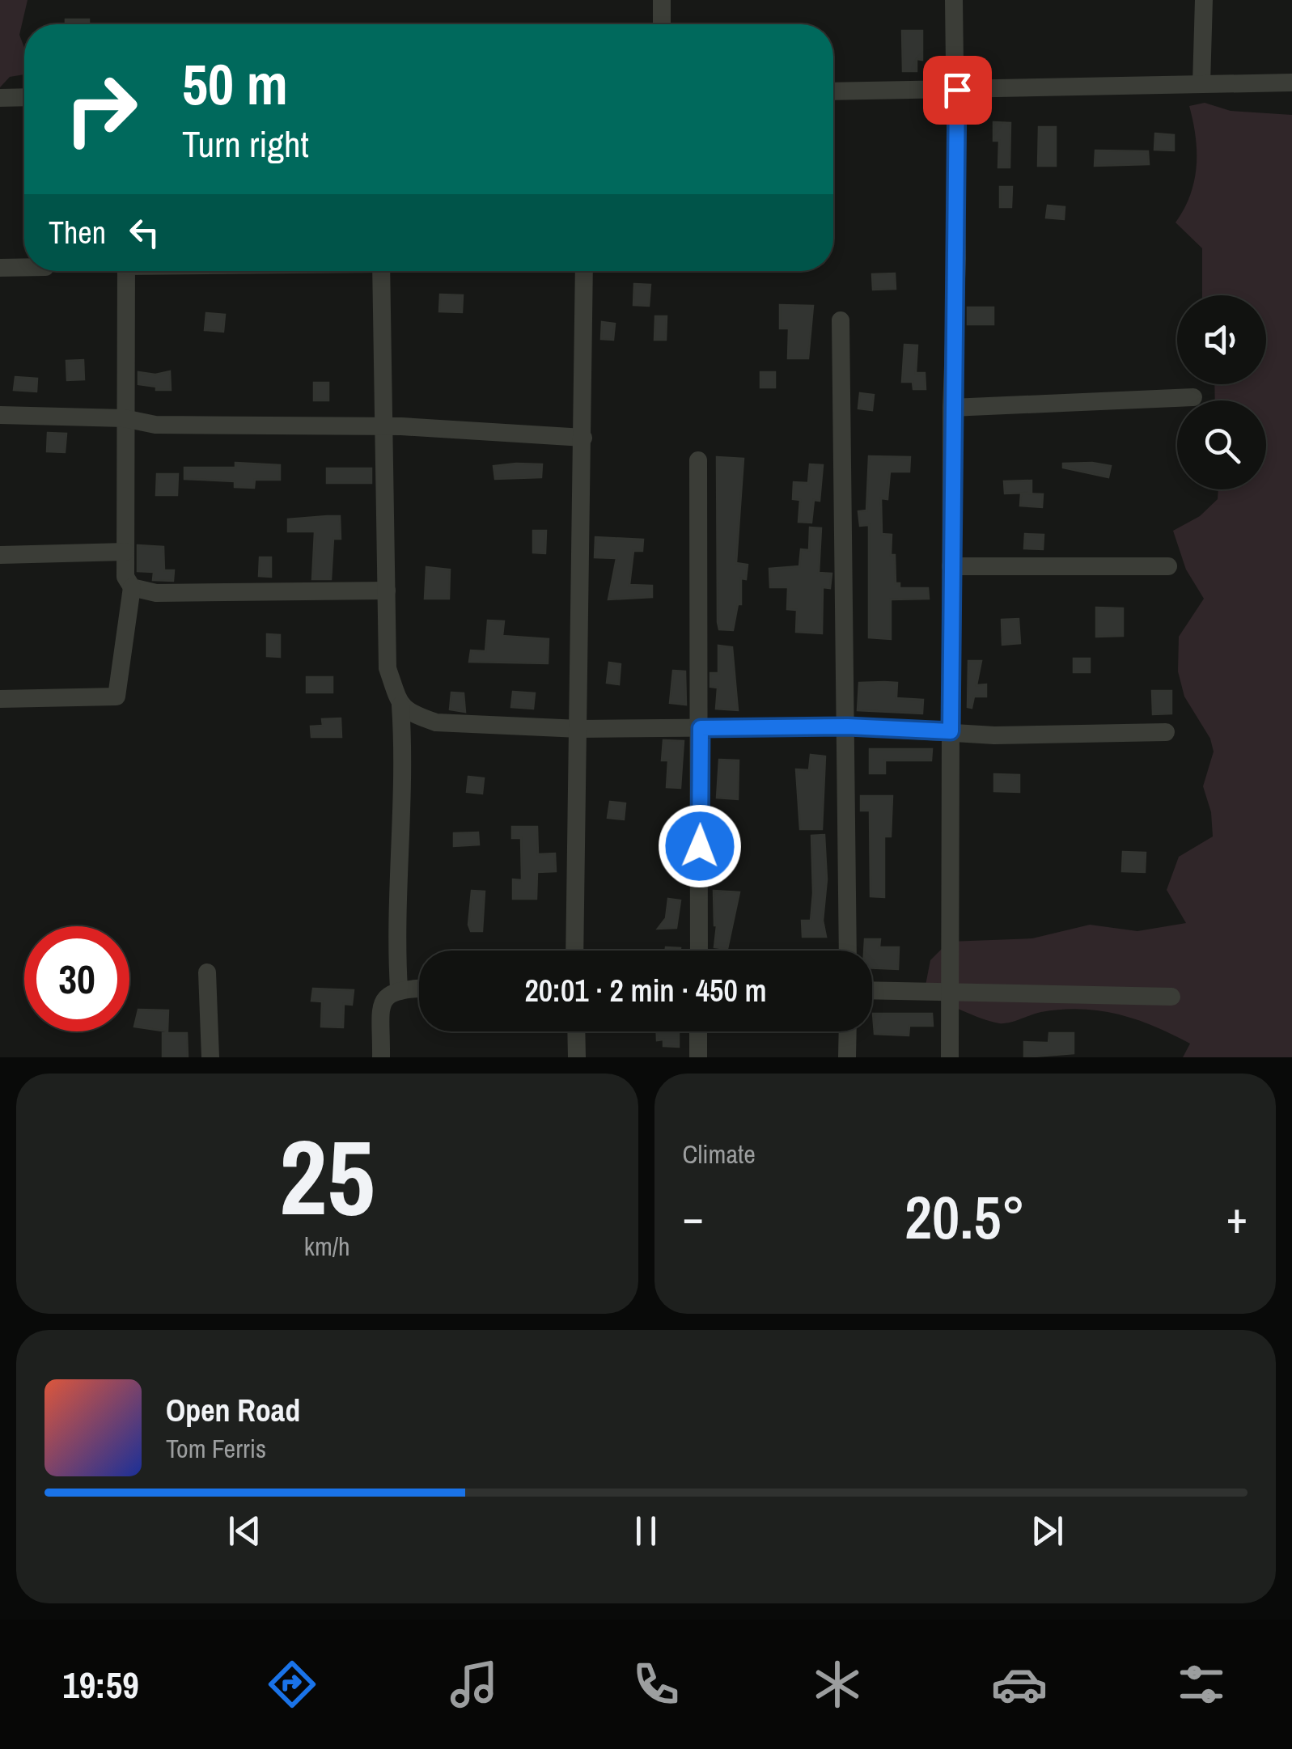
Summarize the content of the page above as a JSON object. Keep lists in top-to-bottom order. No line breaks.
{"page":{"turn":["50 m","Turn right"],"then":"Then","limit":"30","trip":"20:01 · 2 min · 450 m","tile":[["25","km/h"],"Climate"],"heat":["−","20.5°","+"],"song":["Open Road","Tom Ferris"],"tabs":"19:59"}}
